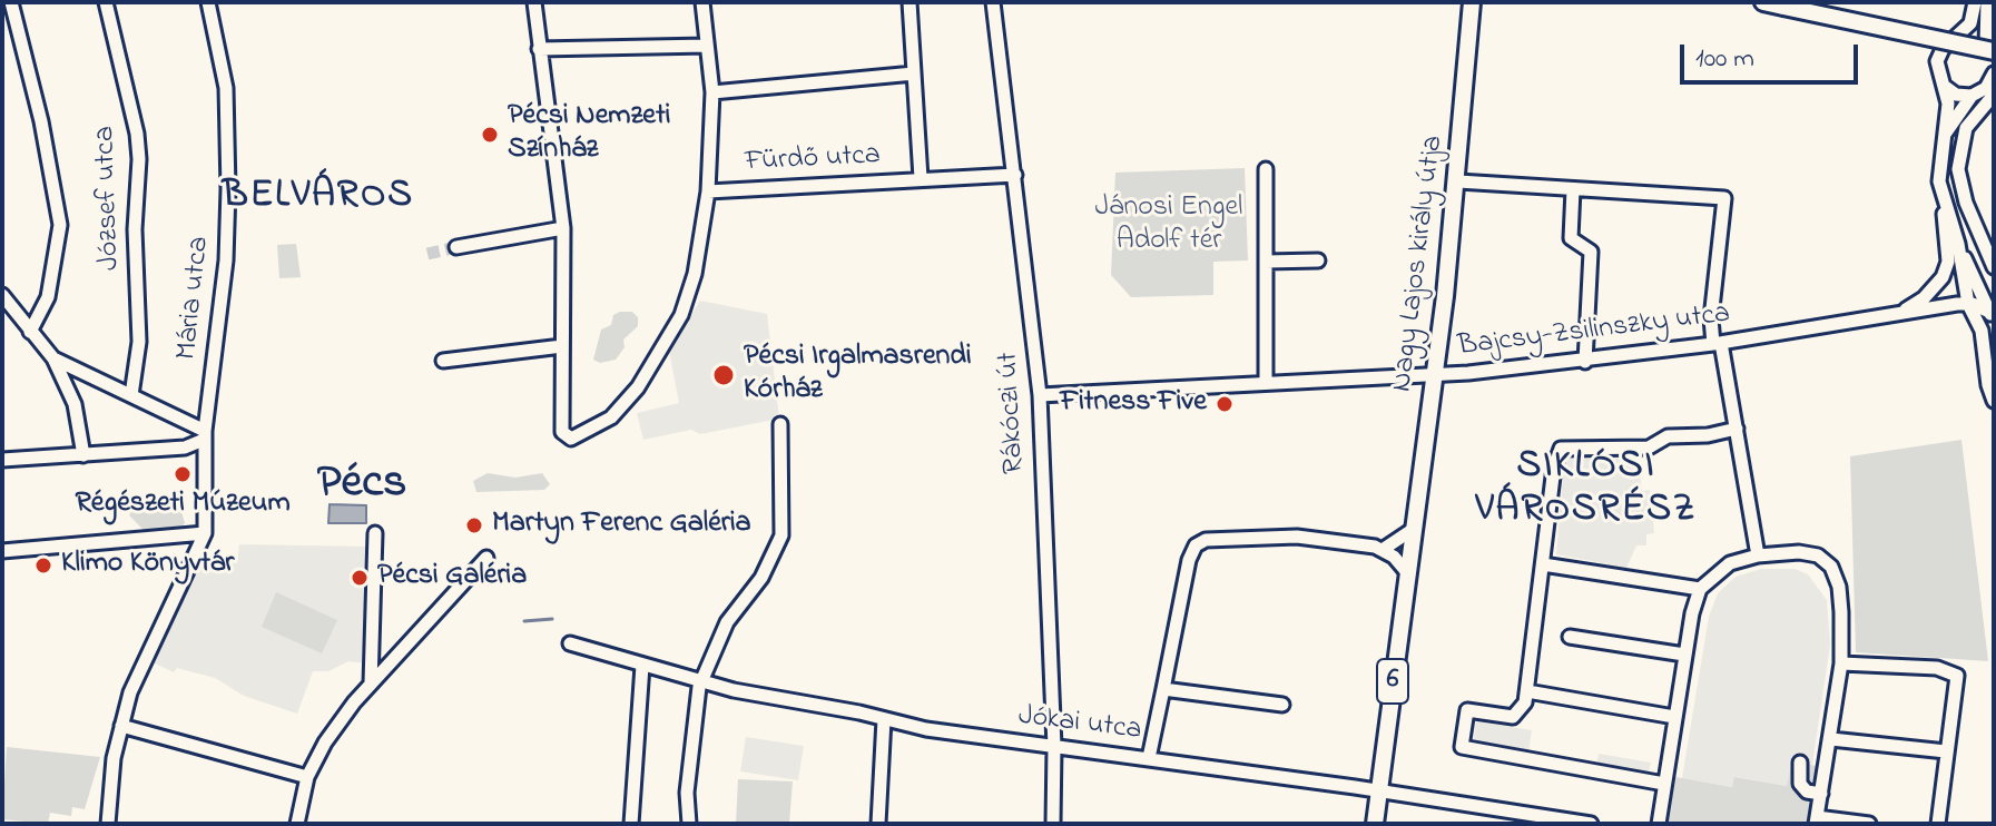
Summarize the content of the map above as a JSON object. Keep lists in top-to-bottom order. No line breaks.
{"streets":{"main road":["Nagy Lajos király útja","6"],"street":["Fürdő utca","József utca","Mária utca","Bajcsy-Zsilinszky utca","Rákóczi út","Jókai utca"]},"crossings":[["Fürdő utca","Rákóczi út"],["Nagy Lajos király útja","Bajcsy-Zsilinszky utca"],["Nagy Lajos király útja","Jókai utca"],["Bajcsy-Zsilinszky utca","Rákóczi út"],["Rákóczi út","Jókai utca"]],"districts":["BELVÁROS","SIKLÓSI VÁROSRÉSZ","Pécs"],"parks":["Jánosi Engel Adolf tér"],"places":["Pécsi Nemzeti Színház","Pécsi Irgalmasrendi Kórház","Fitness Five","Régészeti Múzeum","Martyn Ferenc Galéria","Klimo Könyvtár","Pécsi Galéria"],"scale_bar":"100 m"}
